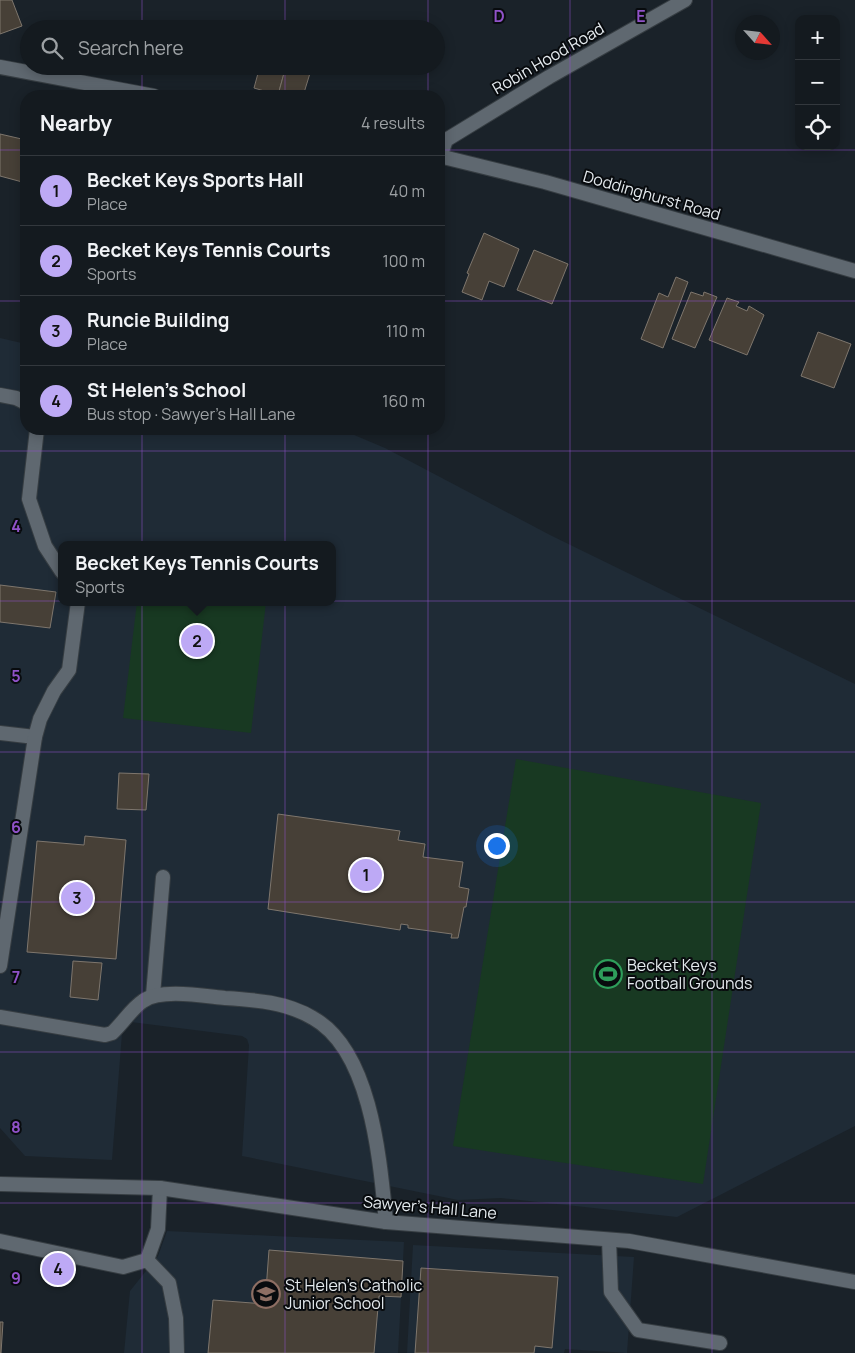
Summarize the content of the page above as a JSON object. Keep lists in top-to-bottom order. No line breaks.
{"streets":{"street":["Robin Hood Road","Doddinghurst Road","Sawyer's Hall Lane"]},"places":{"sports":["Becket Keys Football Grounds"],"school or university":["St Helen's Catholic Junior School"]},"north":"bottom right","page":{"map_buttons":["+","−"],"search":"Search here","heading":["Nearby","4 results"],"list":[{"mark":"1","name":"Becket Keys Sports Hall","note":"Place","value":"40 m"},{"mark":"2","name":"Becket Keys Tennis Courts","note":"Sports","value":"100 m"},{"mark":"3","name":"Runcie Building","note":"Place","value":"110 m"},{"mark":"4","name":"St Helen's School","note":"Bus stop · Sawyer's Hall Lane","value":"160 m"}],"popup":["Becket Keys Tennis Courts","Sports"],"pins":["2","1","3","4"]},"grid":{"columns":["D","E"],"rows":["4","5","6","7","8","9"]}}
